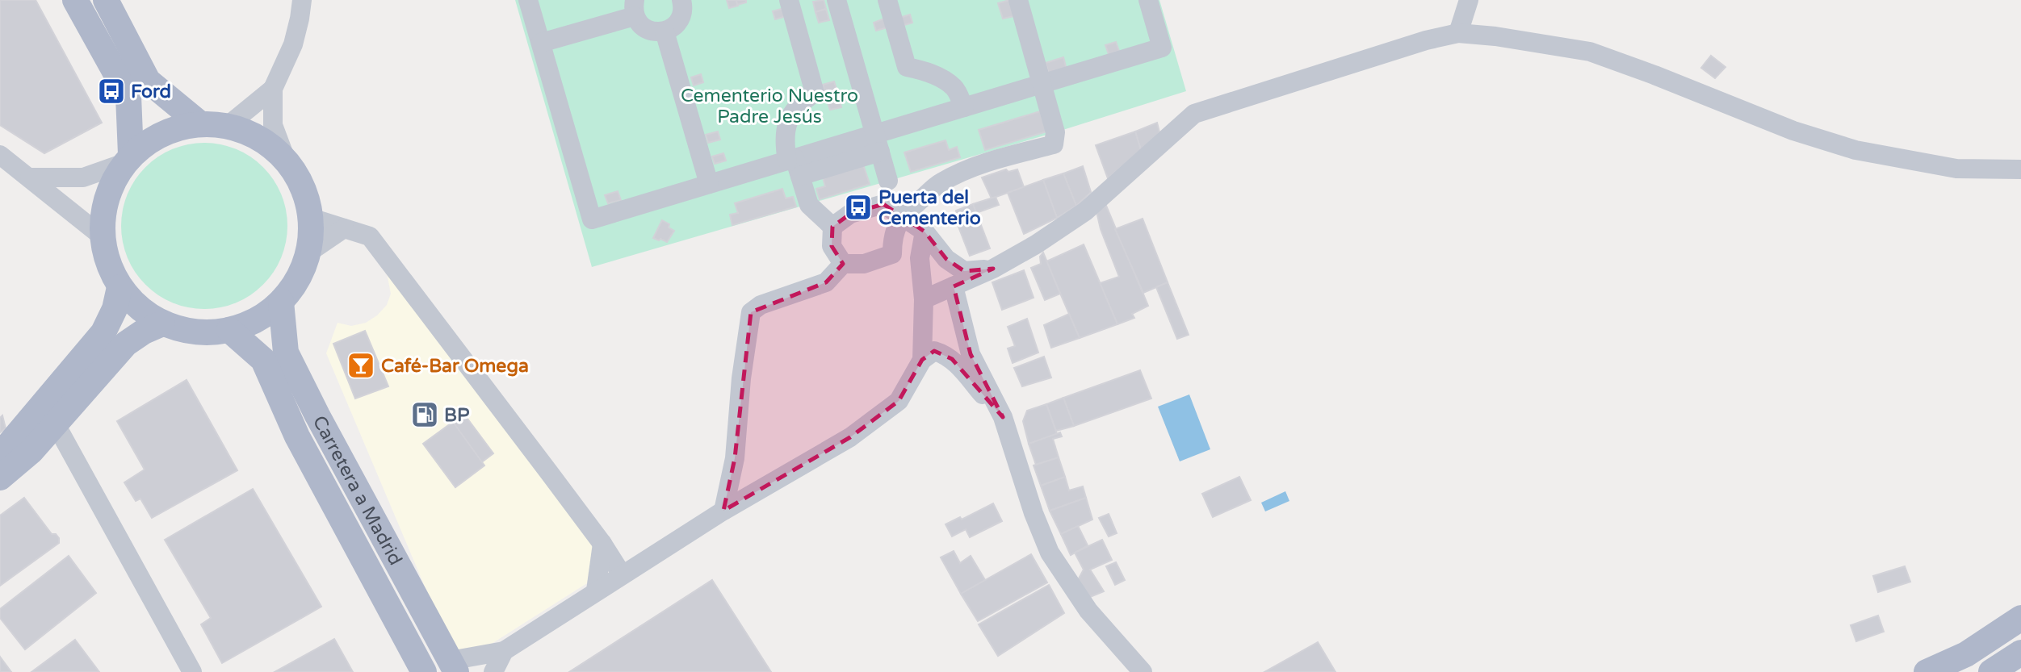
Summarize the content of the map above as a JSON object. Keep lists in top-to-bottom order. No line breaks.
{"streets":{"main road":["Carretera a Madrid"]},"parks":["Cementerio Nuestro Padre Jesús"],"places":{"bus stop":["Ford","Puerta del Cementerio"],"bar":["Café-Bar Omega"],"fuel station":["BP"]}}
